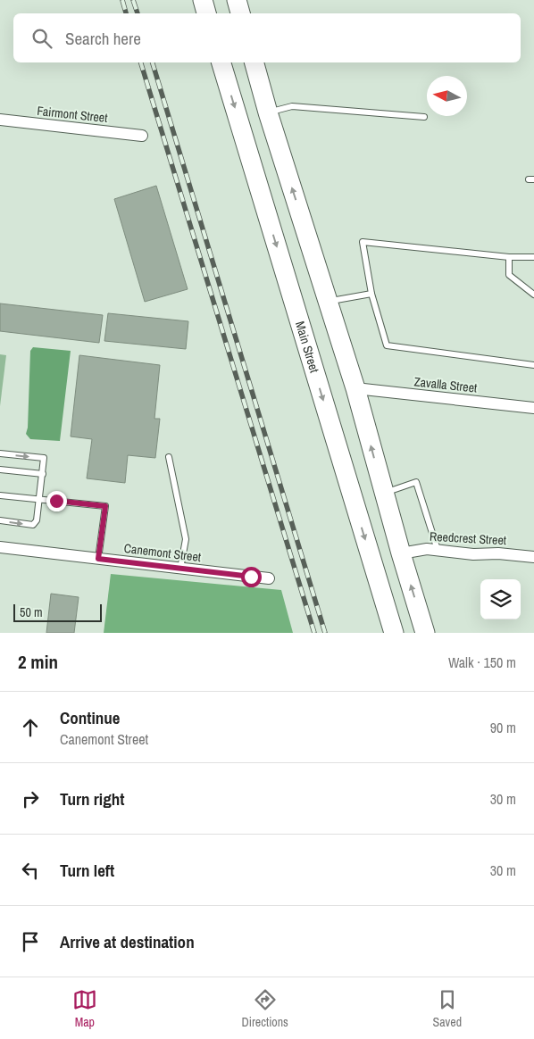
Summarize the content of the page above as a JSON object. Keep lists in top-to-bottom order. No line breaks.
{"streets":{"highway":["Main Street"],"street":["Fairmont Street","Zavalla Street","Reedcrest Street","Canemont Street"]},"scale_bar":"50 m","north":"left","page":{"search":"Search here","scale":"50 m","heading":["2 min","Walk · 150 m"],"list":[["Continue","Canemont Street","90 m"],["Turn right","30 m"],["Turn left","30 m"],"Arrive at destination"],"nav":["Map","Directions","Saved"]}}
